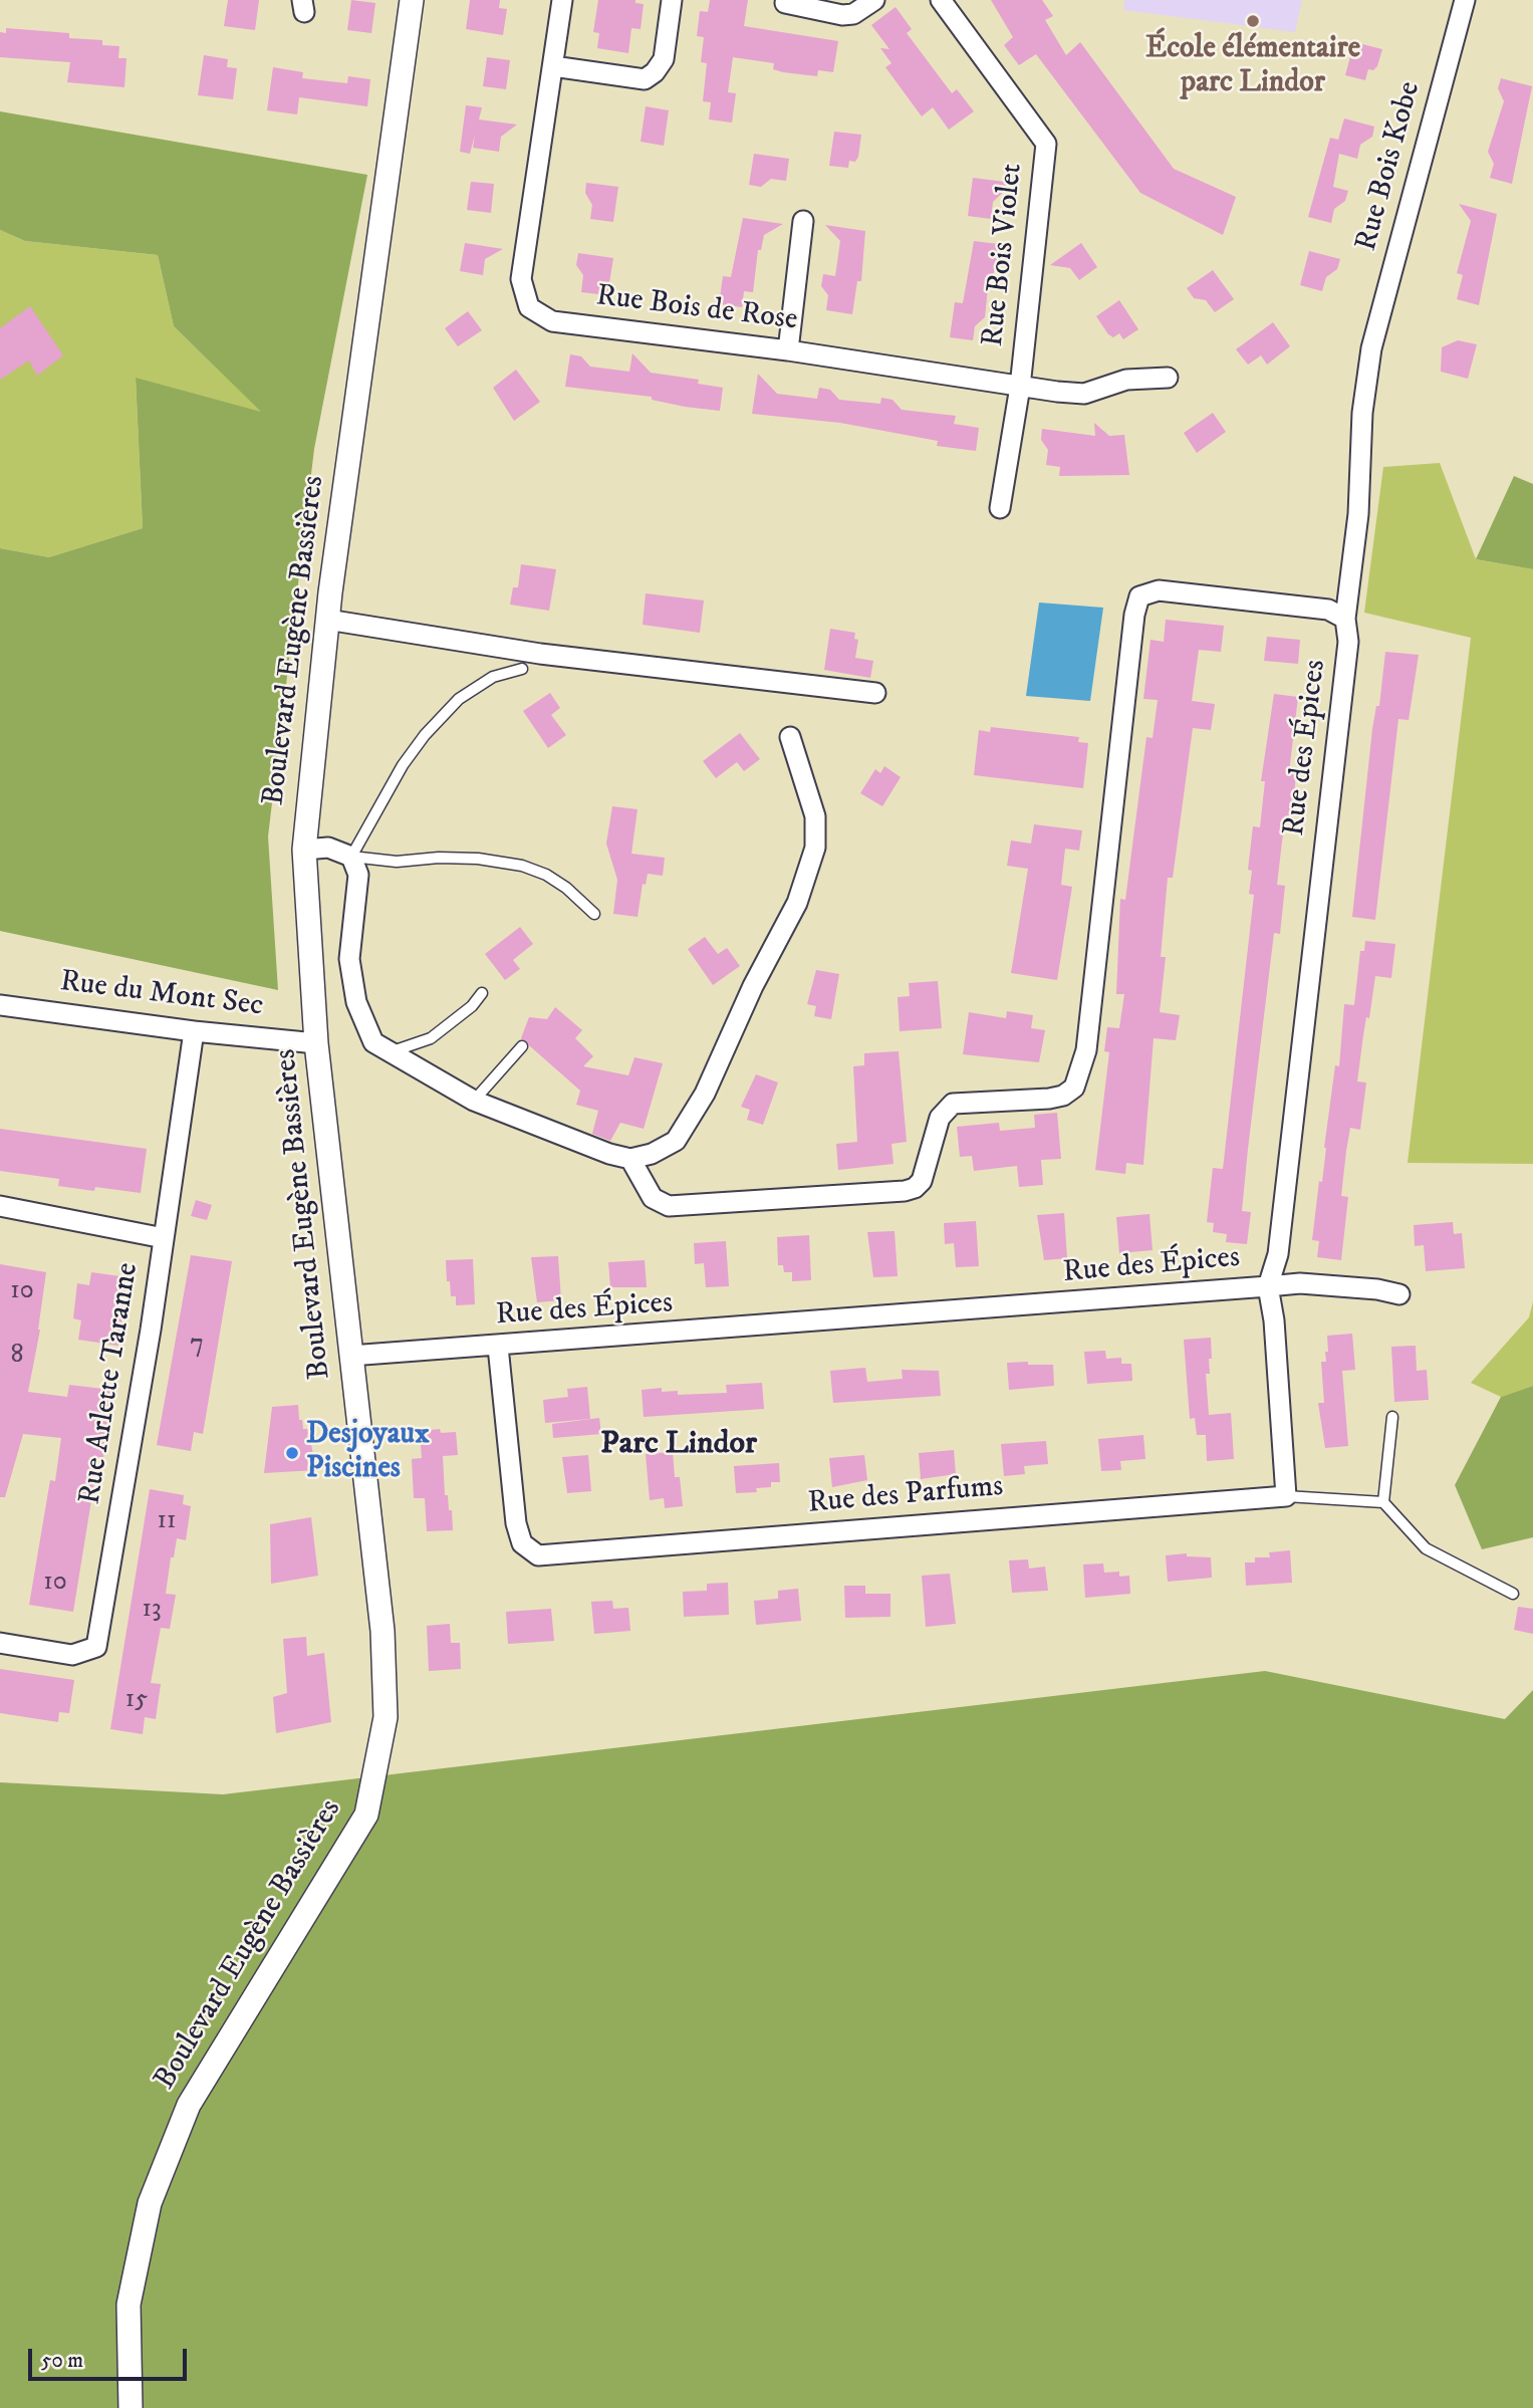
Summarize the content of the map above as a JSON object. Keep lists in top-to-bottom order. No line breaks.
{"streets":{"street":["Rue Bois Kobe","Rue Bois Violet","Rue Bois de Rose","Boulevard Eugène Bassières","Rue des Épices","Rue du Mont Sec","Rue Arlette Taranne","Rue des Parfums"]},"crossings":[["Rue Bois Kobe","Rue des Épices"],["Rue Bois Violet","Rue Bois de Rose"],["Boulevard Eugène Bassières","Rue des Épices"],["Boulevard Eugène Bassières","Rue du Mont Sec"],["Rue des Épices","Rue des Parfums"],["Rue du Mont Sec","Rue Arlette Taranne"]],"districts":["Parc Lindor"],"places":["École élémentaire parc Lindor","Desjoyaux Piscines"],"house_numbers":["10","7","8","11","10","13","15"],"scale_bar":"50 m"}
